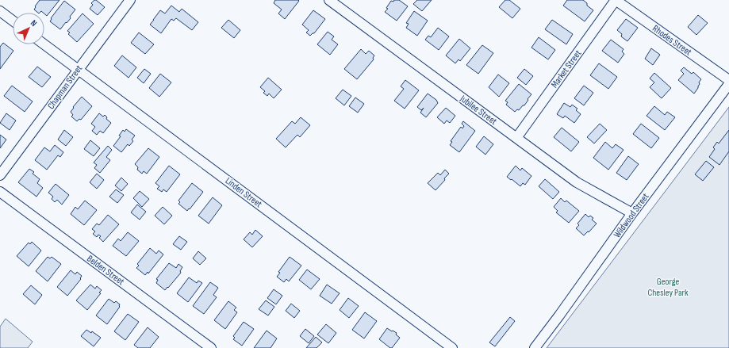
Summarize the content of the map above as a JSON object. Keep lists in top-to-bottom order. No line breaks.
{"streets":{"street":["Rhodes Street","Market Street","Chapman Street","Jubilee Street","Linden Street","Wildwood Street","Belden Street"]},"crossings":[["Rhodes Street","Market Street"],["Market Street","Jubilee Street"],["Chapman Street","Linden Street"],["Jubilee Street","Wildwood Street"]],"parks":["George Chesley Park"],"north":"top right"}
